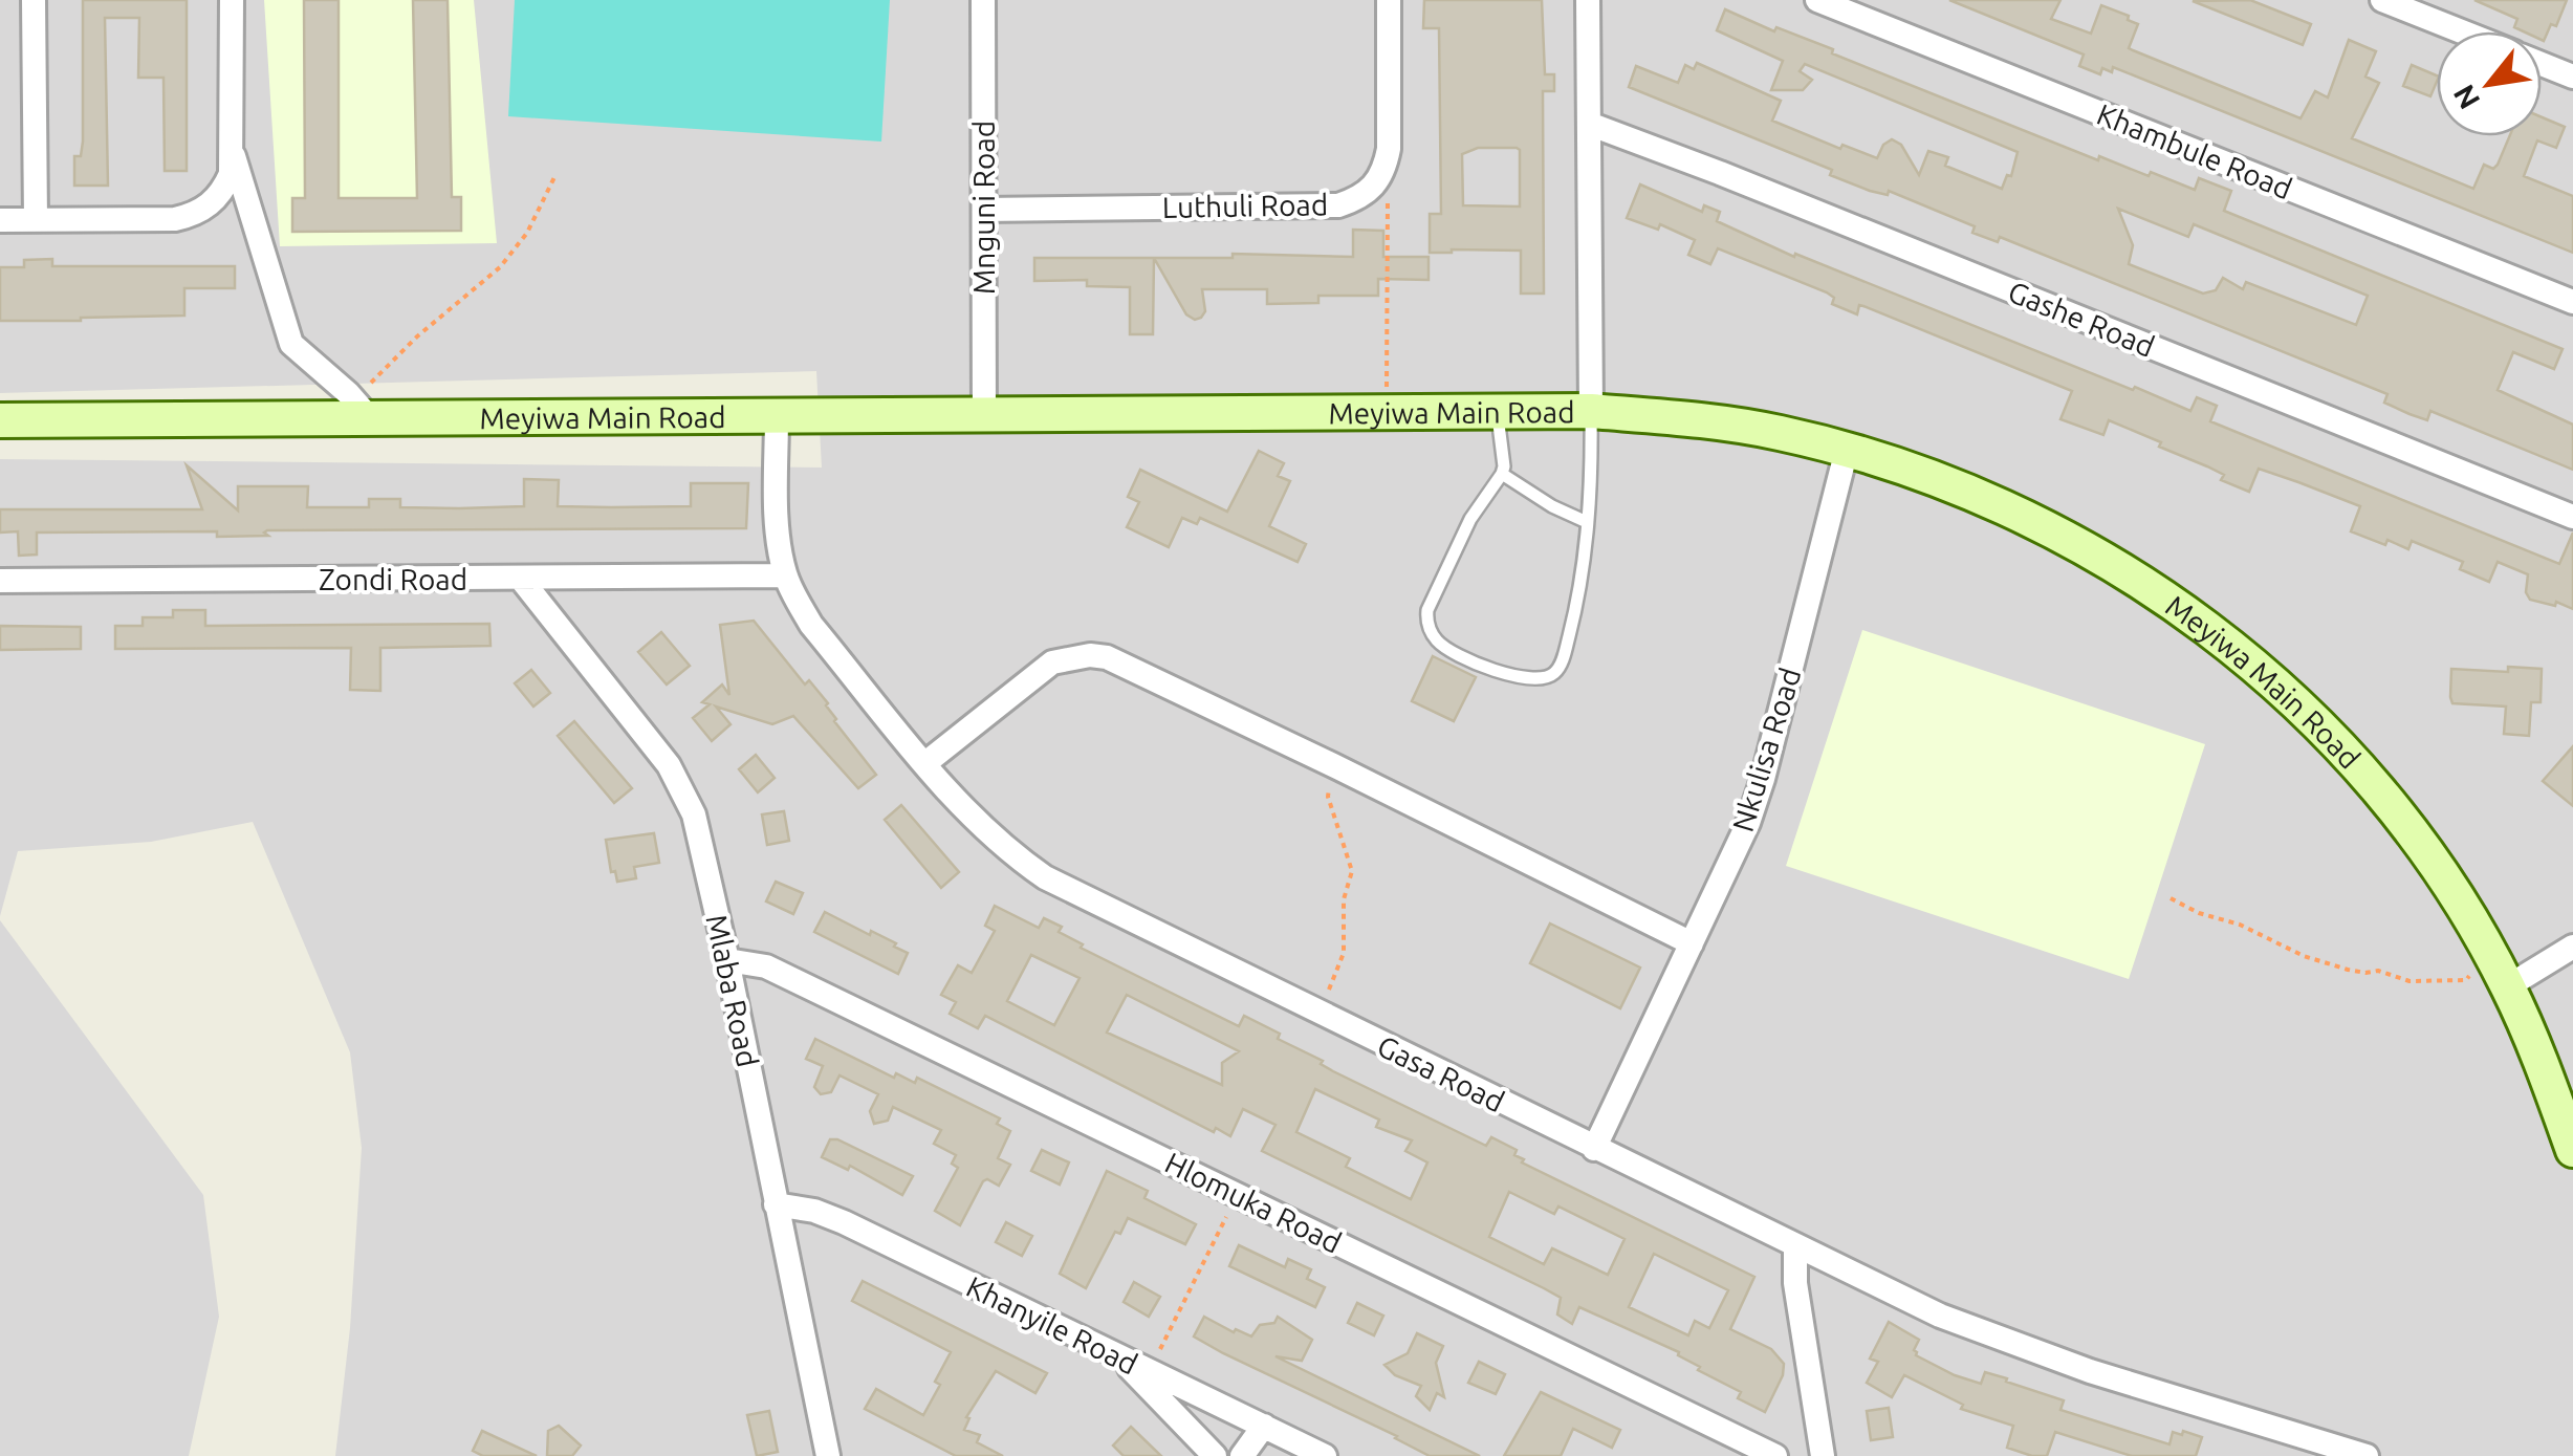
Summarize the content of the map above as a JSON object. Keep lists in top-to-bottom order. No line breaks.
{"streets":{"street":["Khambule Road","Luthuli Road","Mnguni Road","Gashe Road","Meyiwa Main Road","Zondi Road","Nkulisa Road","Mlaba Road","Gasa Road","Hlomuka Road","Khanyile Road"]},"crossings":[["Luthuli Road","Mnguni Road"],["Mnguni Road","Meyiwa Main Road"],["Meyiwa Main Road","Nkulisa Road"],["Meyiwa Main Road","Gasa Road"],["Zondi Road","Mlaba Road"],["Zondi Road","Gasa Road"],["Nkulisa Road","Gasa Road"],["Mlaba Road","Hlomuka Road"],["Mlaba Road","Khanyile Road"]],"north":"bottom left"}
